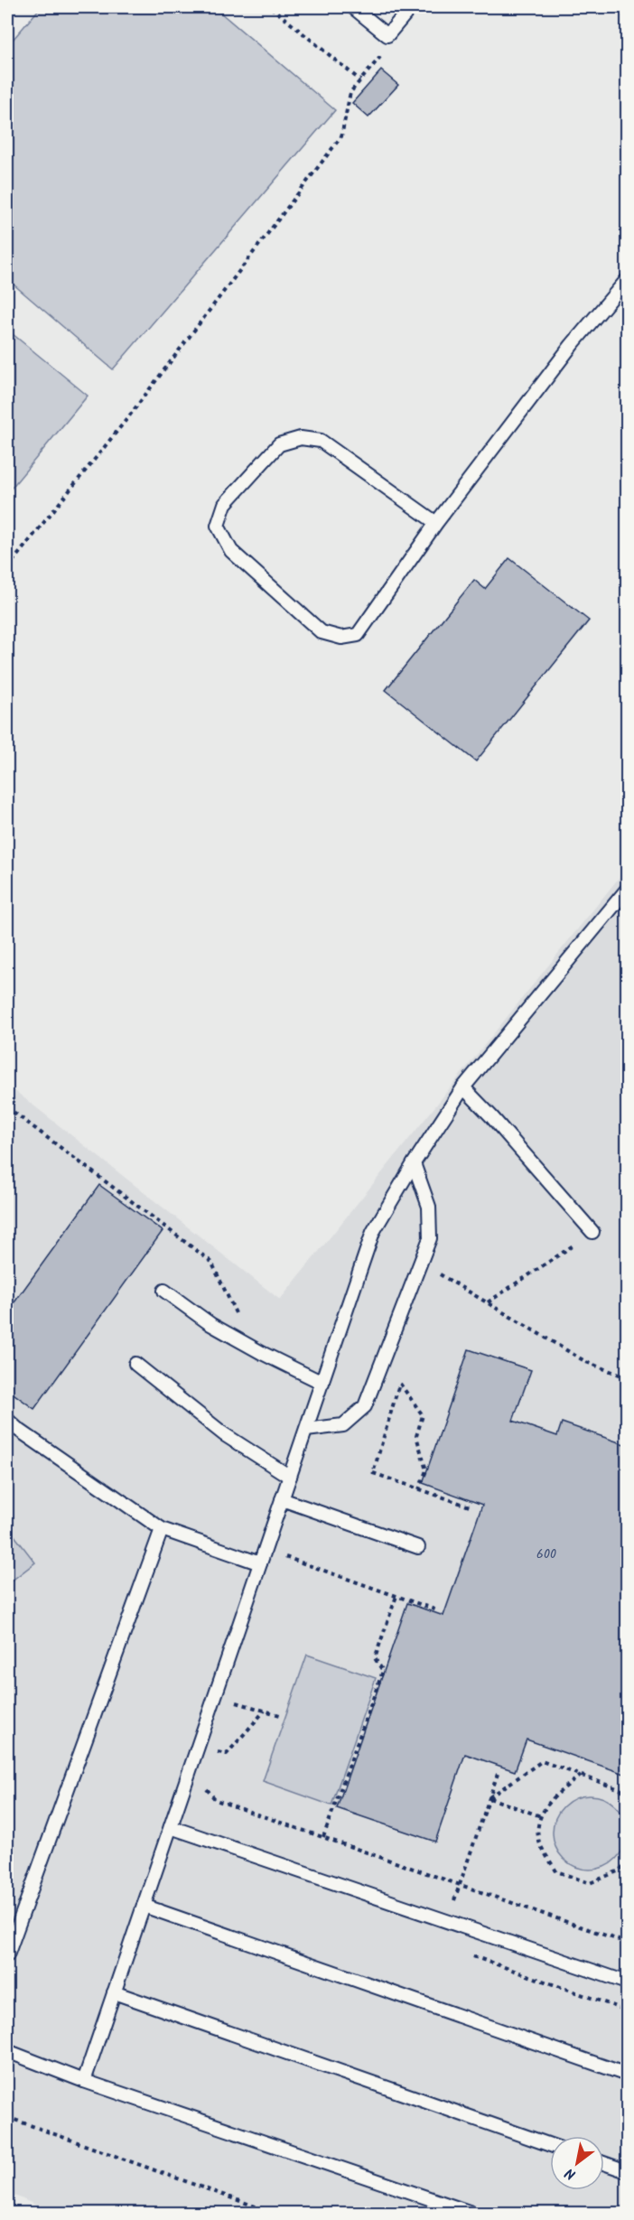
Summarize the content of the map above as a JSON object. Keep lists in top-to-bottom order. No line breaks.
{"house_numbers":["600"],"north":"bottom left"}
